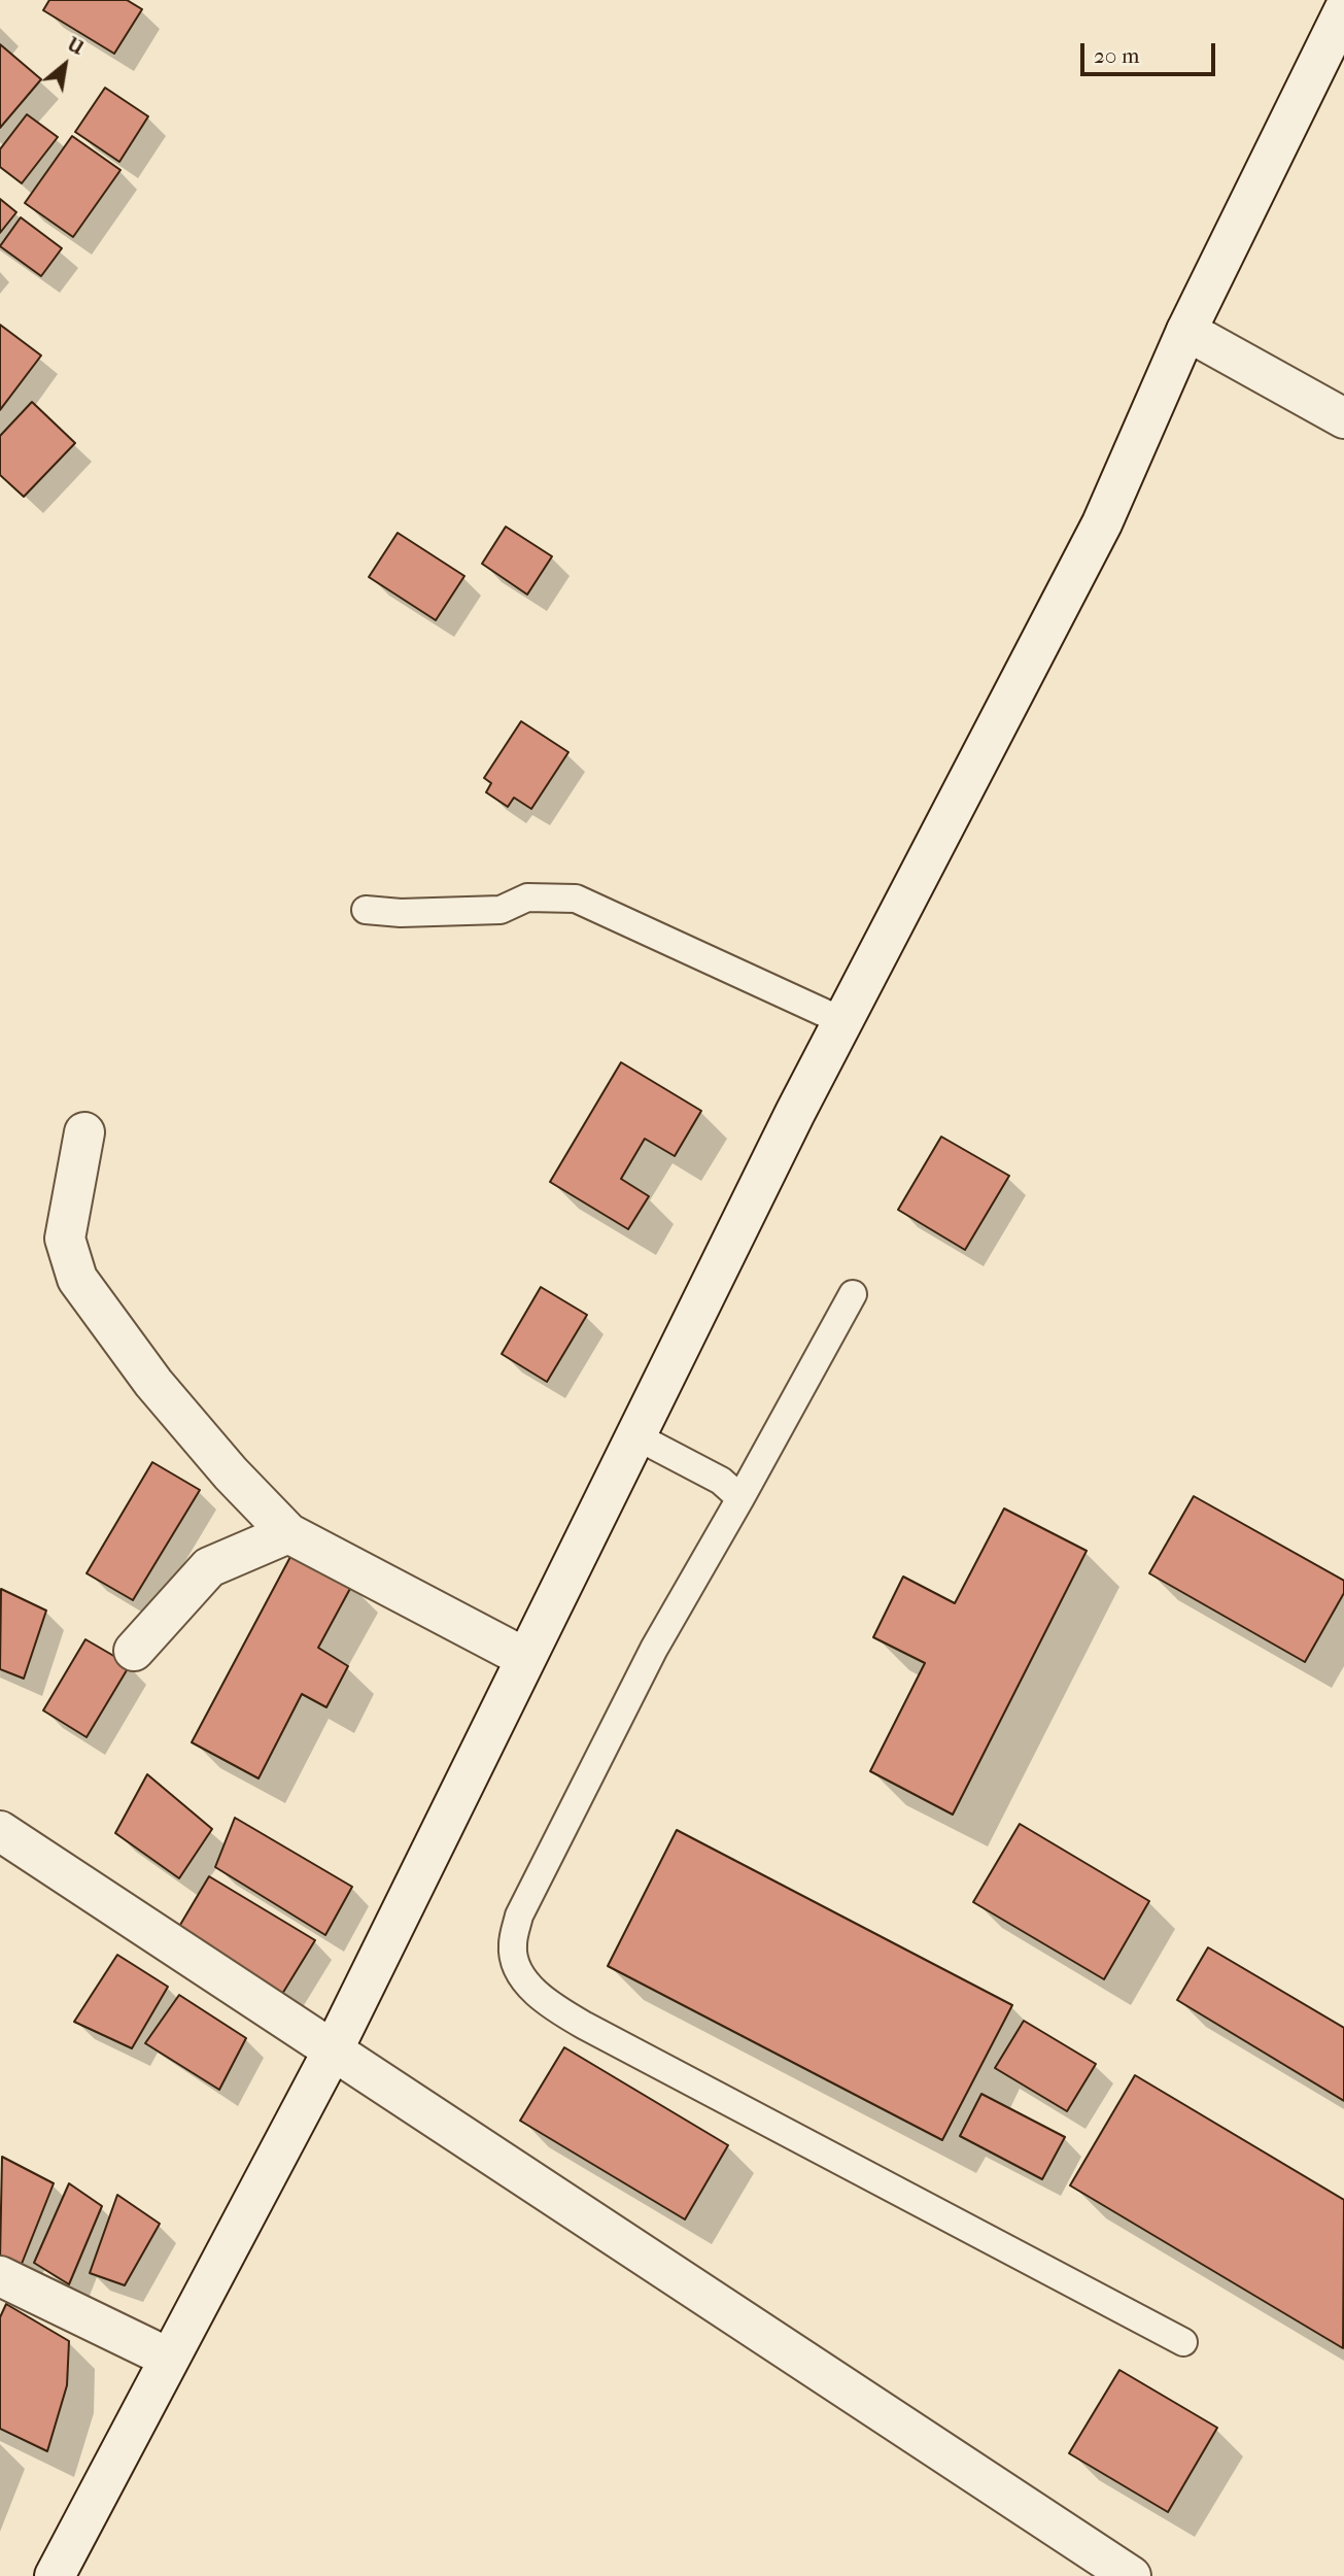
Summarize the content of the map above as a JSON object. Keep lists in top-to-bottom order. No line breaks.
{"scale_bar":"20 m","north":"top right"}
